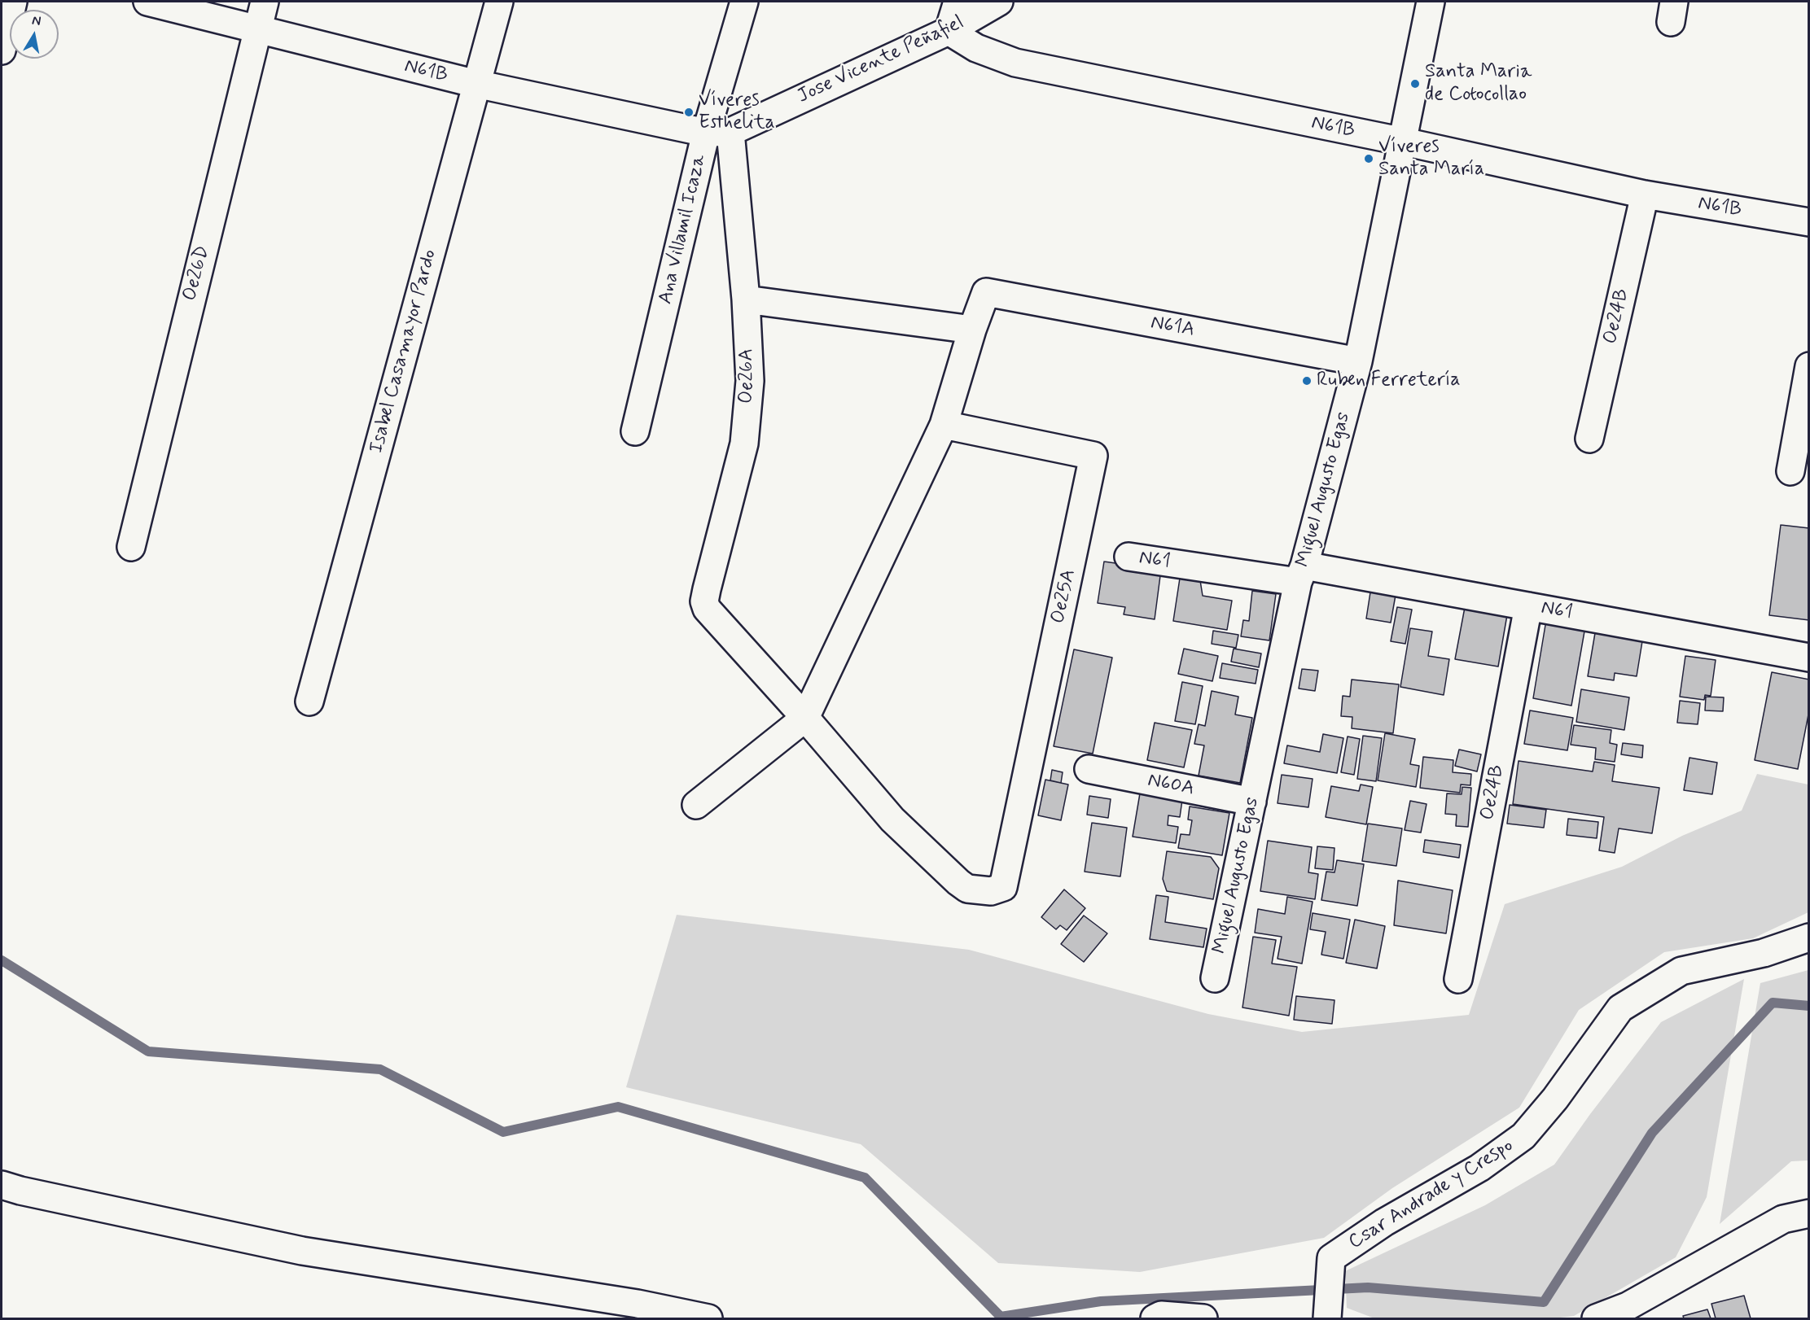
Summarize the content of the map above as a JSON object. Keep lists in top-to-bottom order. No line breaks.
{"streets":{"street":["Jose Vicente Peñafiel","N61B","Ana Villamil Icaza","Oe26D","Oe24B","N61A","Isabel Casamayor Pardo","Oe26A","Miguel Augusto Egas","N61","Oe25A","N60A","Csar Andrade y Crespo"]},"crossings":[["Jose Vicente Peñafiel","N61B"],["Jose Vicente Peñafiel","Ana Villamil Icaza"],["Jose Vicente Peñafiel","Oe26A"],["N61B","Ana Villamil Icaza"],["N61B","Oe26D"],["N61B","Oe24B"],["N61B","Isabel Casamayor Pardo"],["N61B","Oe26A"],["N61B","Miguel Augusto Egas"],["Ana Villamil Icaza","Oe26A"],["Oe24B","N61"],["N61A","Miguel Augusto Egas"],["Oe26A","Oe25A"],["Miguel Augusto Egas","N61"],["Miguel Augusto Egas","N60A"]],"places":["Santa Maria de Cotocollao","Víveres Esthelita","Víveres Santa María","Ruben Ferretería"],"north":"top"}
